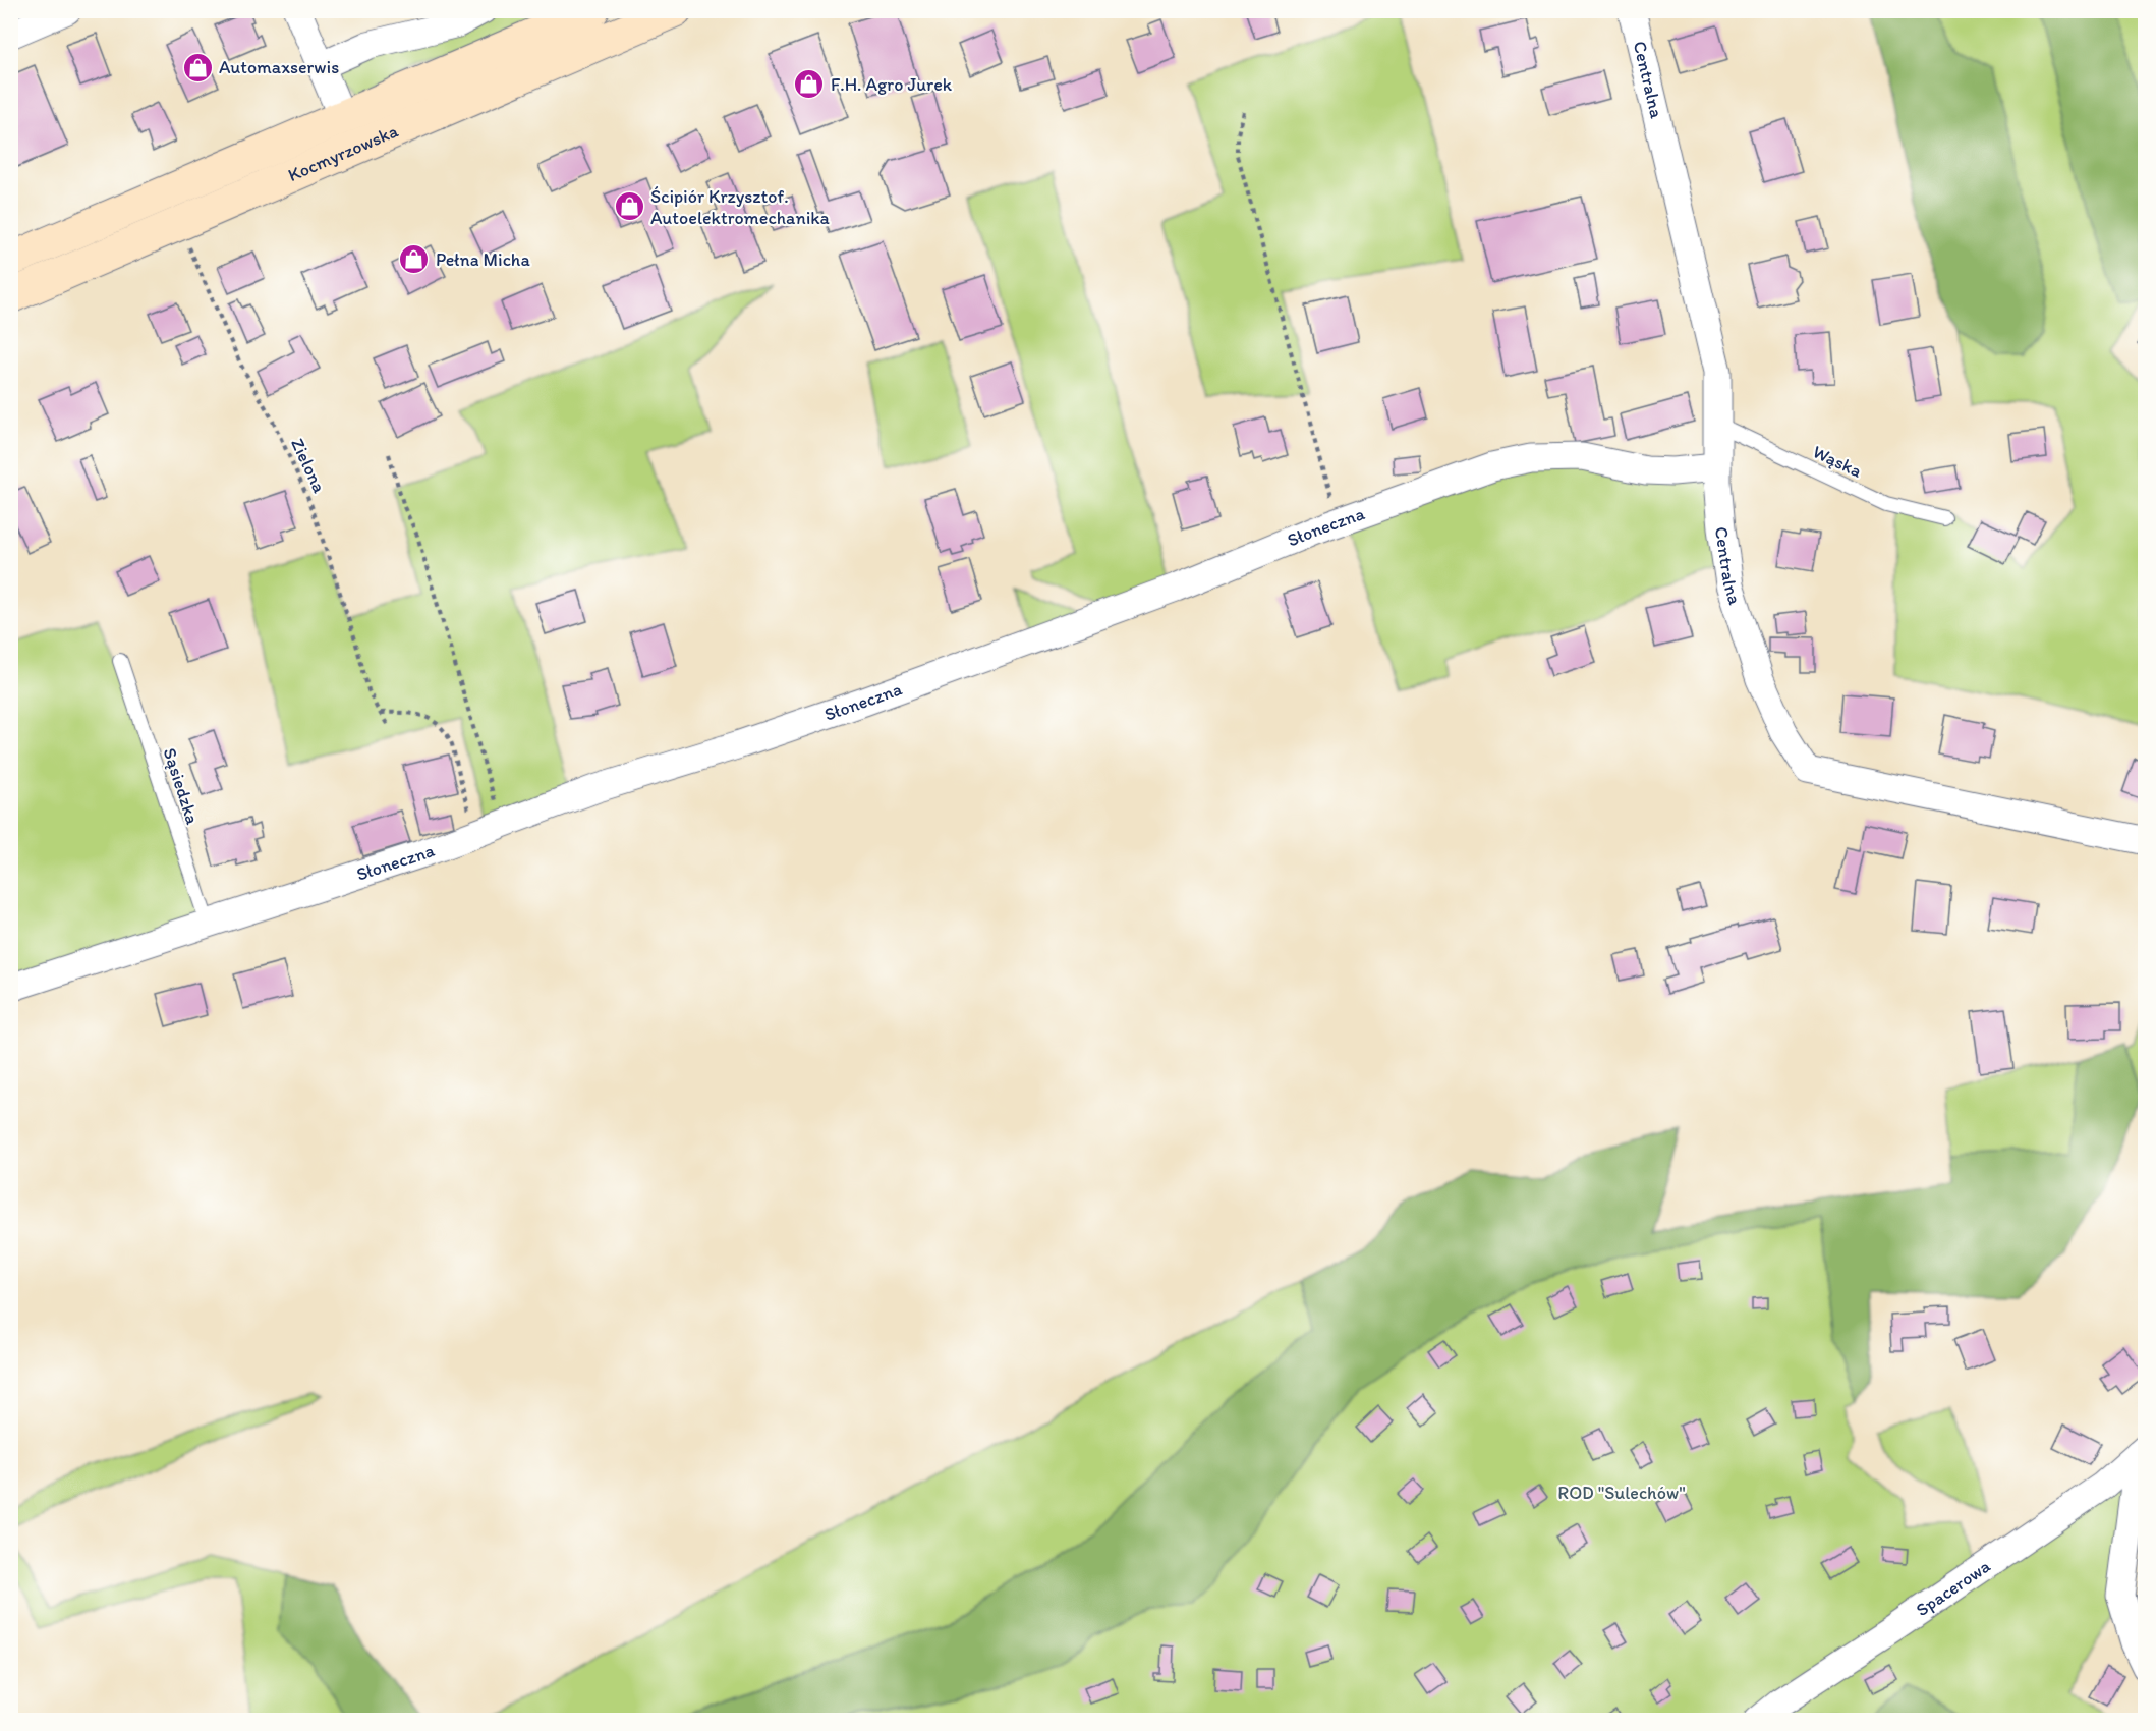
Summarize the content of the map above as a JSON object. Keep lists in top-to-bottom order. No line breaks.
{"streets":{"main road":["Kocmyrzowska"],"street":["Centralna","Słoneczna","Spacerowa"],"lane":["Wąska","Sąsiedzka"],"path":["Zielona"]},"crossings":[["Centralna","Wąska"],["Centralna","Słoneczna"],["Kocmyrzowska","Zielona"],["Słoneczna","Sąsiedzka"]],"parks":["ROD \"Sulechów\""],"places":{"shop":["Automaxserwis","F.H. Agro Jurek","Ścipiór Krzysztof. Autoelektromechanika","Pełna Micha"]}}
